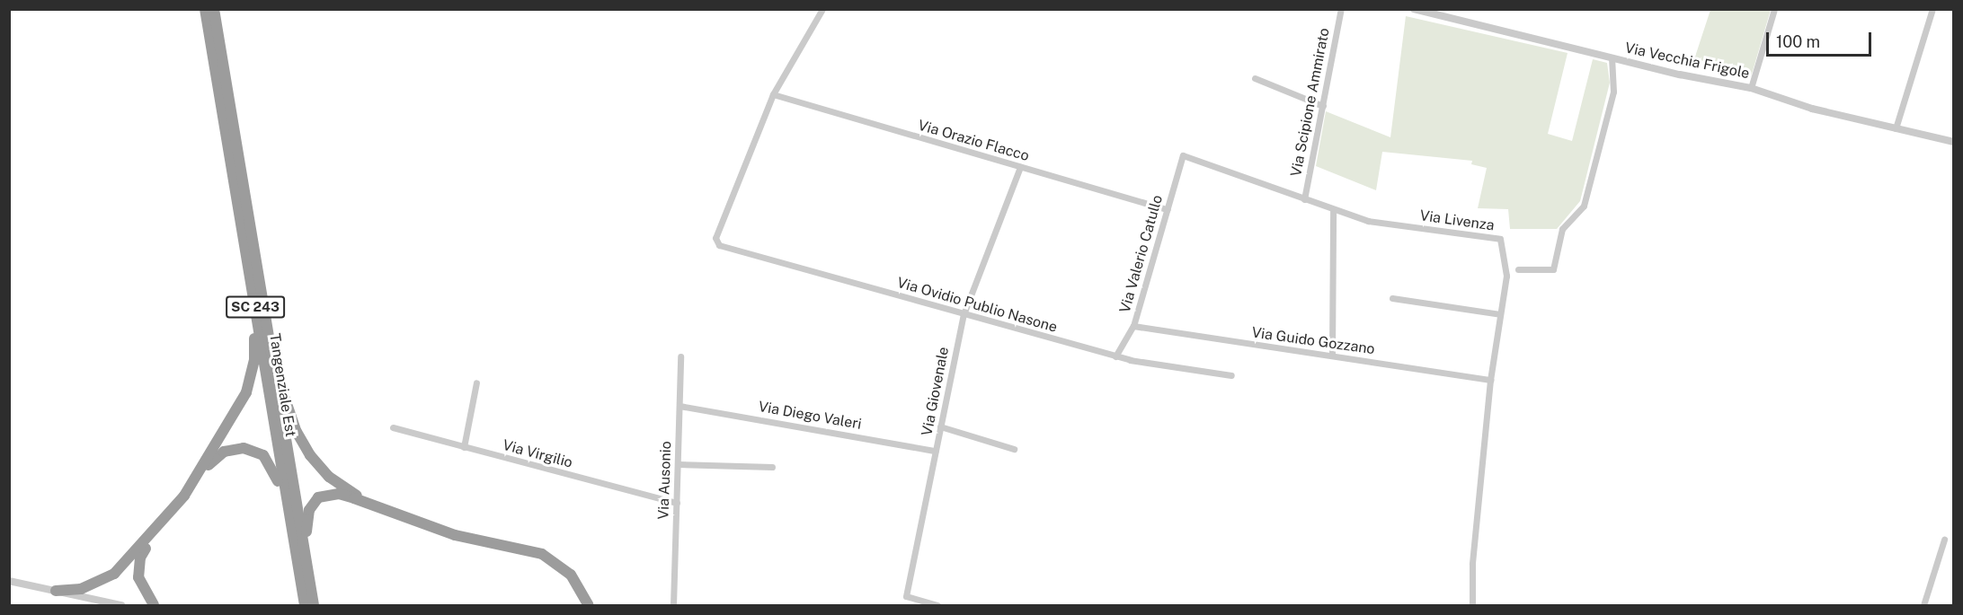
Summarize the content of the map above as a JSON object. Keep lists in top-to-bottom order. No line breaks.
{"streets":{"highway":["SC 243","Tangenziale Est"],"street":["Via Vecchia Frigole","Via Scipione Ammirato","Via Orazio Flacco","Via Livenza","Via Valerio Catullo","Via Ovidio Publio Nasone","Via Guido Gozzano","Via Giovenale","Via Diego Valeri","Via Virgilio","Via Ausonio"]},"crossings":[["Via Scipione Ammirato","Via Livenza"],["Via Orazio Flacco","Via Valerio Catullo"],["Via Orazio Flacco","Via Ovidio Publio Nasone"],["Via Orazio Flacco","Via Giovenale"],["Via Livenza","Via Valerio Catullo"],["Via Livenza","Via Guido Gozzano"],["Via Valerio Catullo","Via Ovidio Publio Nasone"],["Via Valerio Catullo","Via Guido Gozzano"],["Via Ovidio Publio Nasone","Via Giovenale"],["Via Giovenale","Via Diego Valeri"],["Via Diego Valeri","Via Ausonio"],["Via Virgilio","Via Ausonio"]],"scale_bar":"100 m"}
